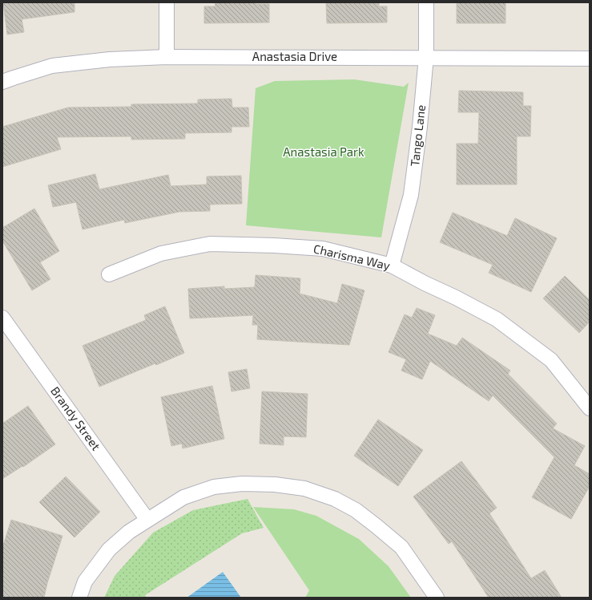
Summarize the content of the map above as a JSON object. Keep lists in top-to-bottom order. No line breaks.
{"streets":{"street":["Anastasia Drive","Tango Lane","Charisma Way","Brandy Street"]},"crossings":[["Anastasia Drive","Tango Lane"],["Tango Lane","Charisma Way"]],"parks":["Anastasia Park"]}
